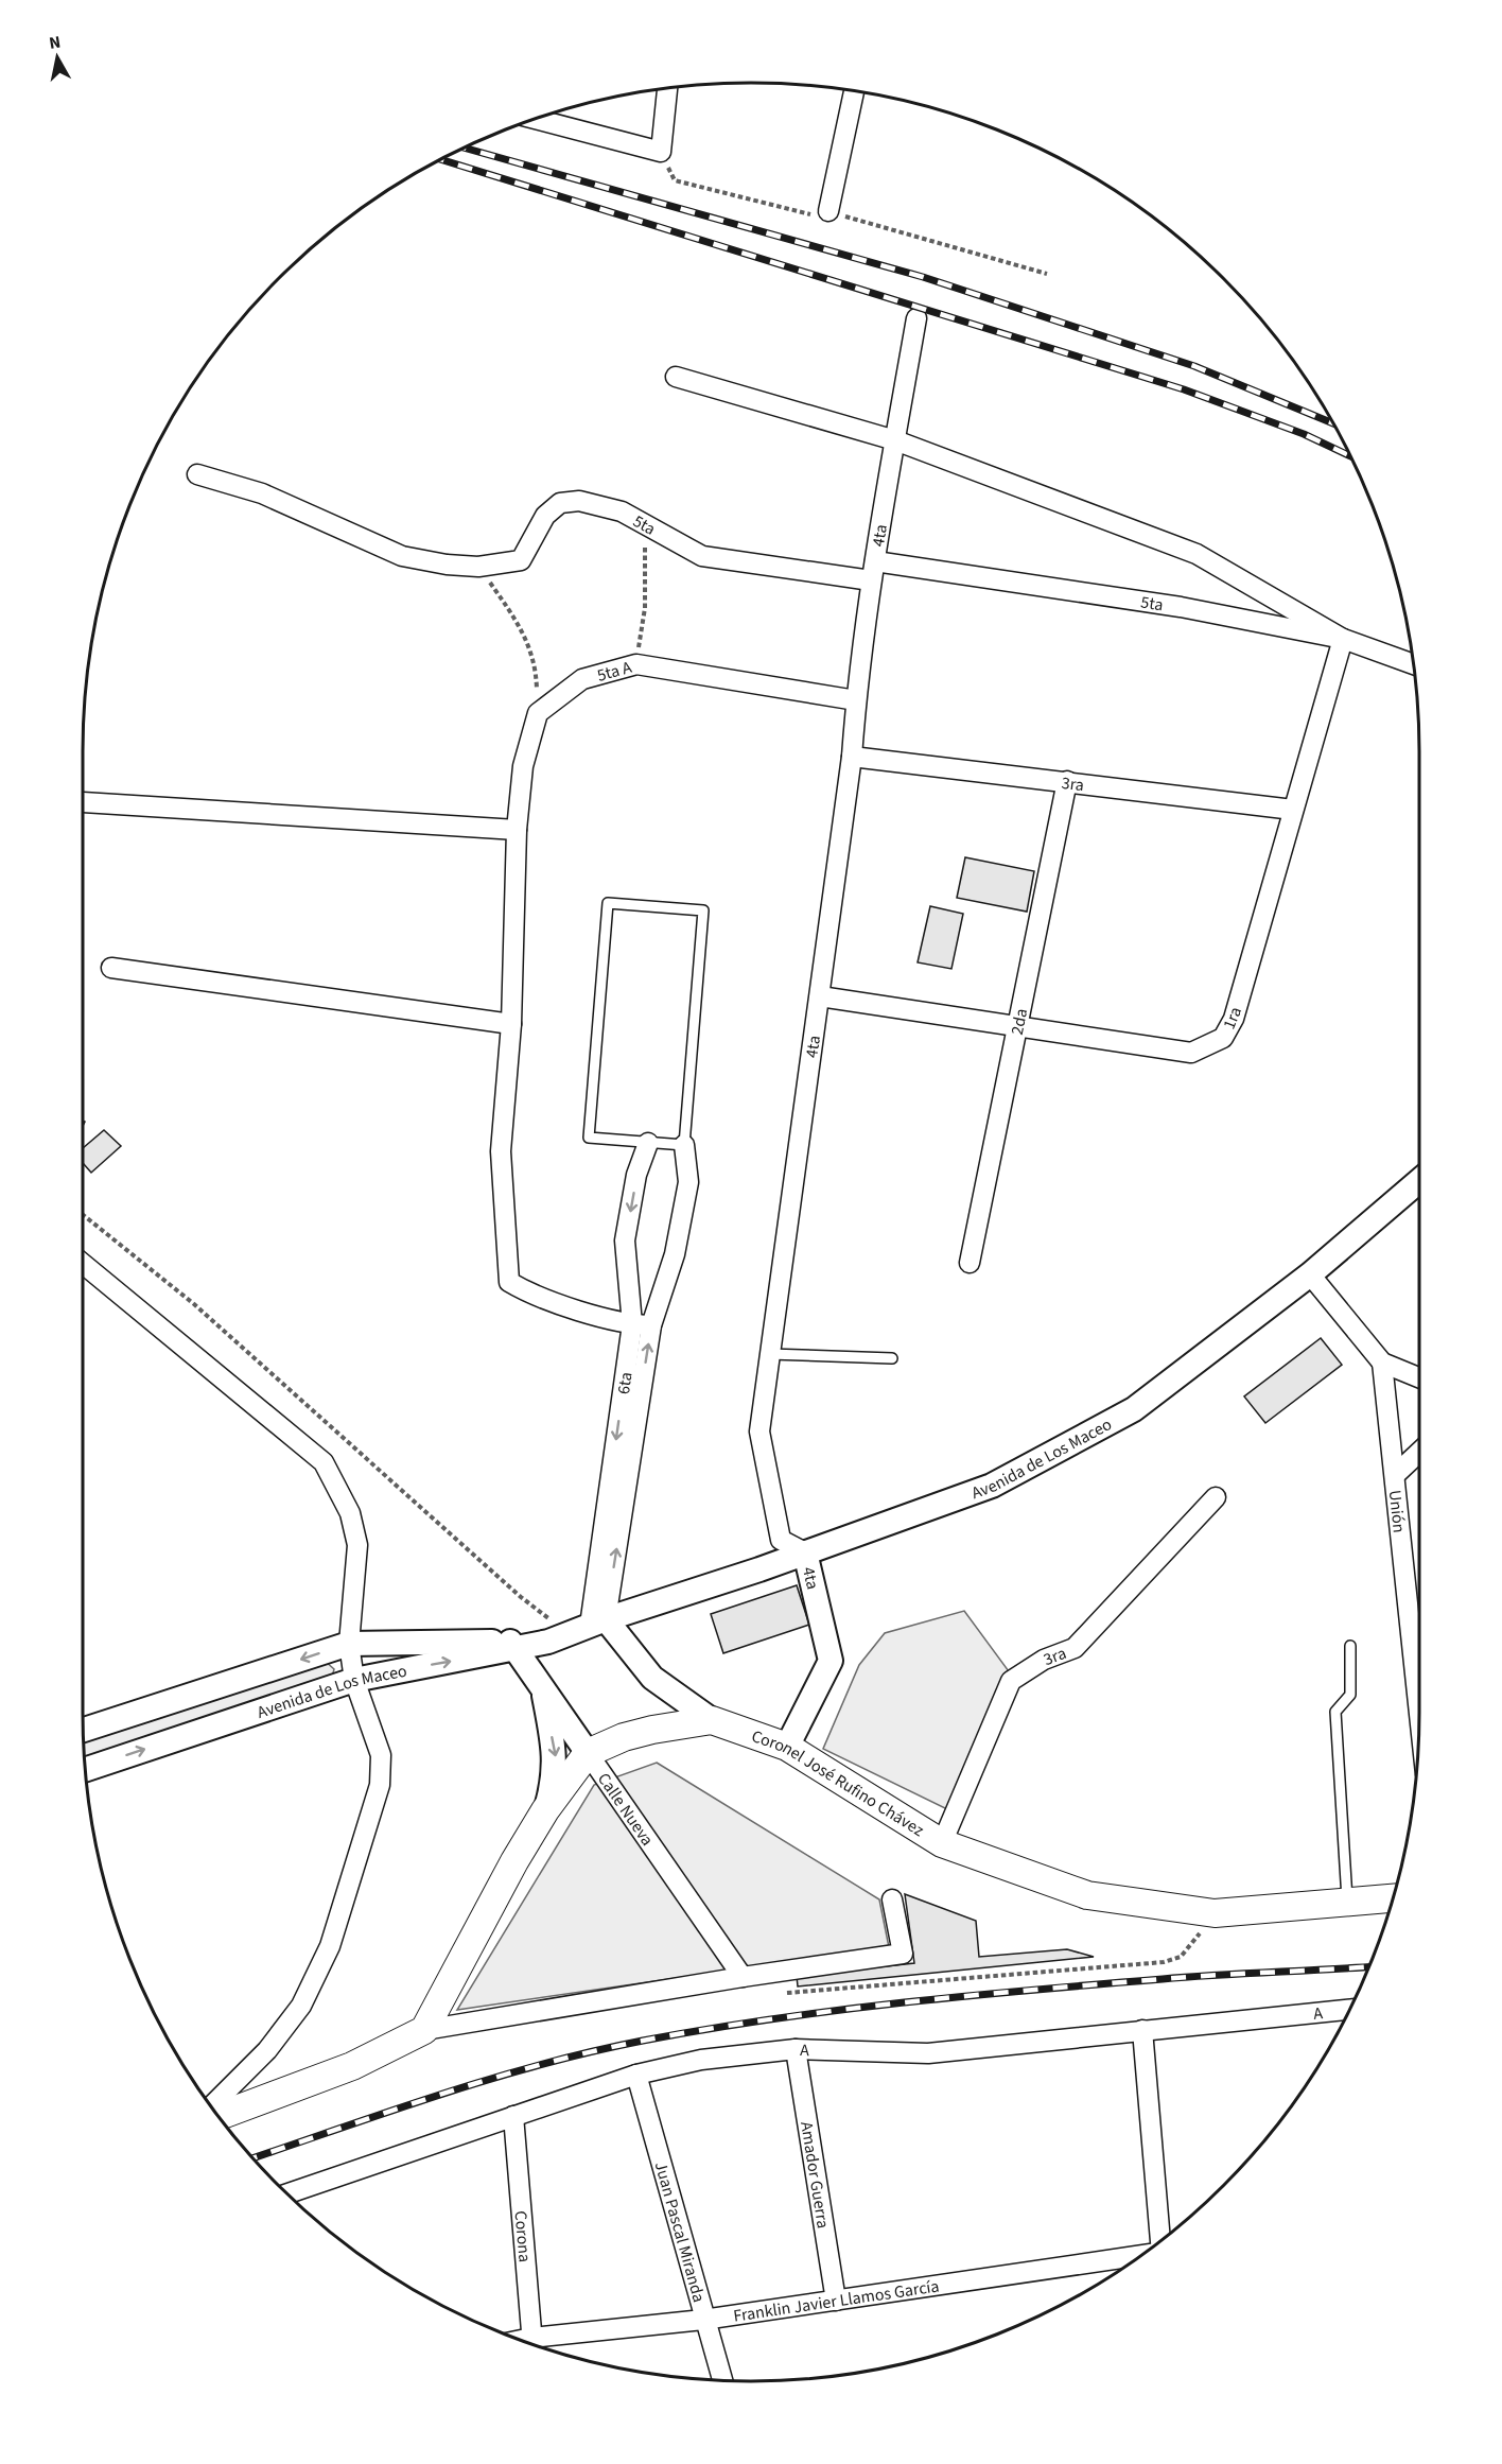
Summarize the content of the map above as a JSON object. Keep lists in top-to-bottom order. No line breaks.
{"streets":{"main road":["Coronel José Rufino Chávez"],"street":["5ta","4ta","5ta A","3ra","1ra","2da","6ta","Avenida de Los Maceo","Unión","Calle Nueva","A","Amador Guerra","Juan Pascal Miranda","Corona","Franklin Javier Llamos García"]},"crossings":[["5ta","4ta"],["5ta","1ra"],["4ta","5ta A"],["4ta","3ra"],["4ta","1ra"],["4ta","Avenida de Los Maceo"],["4ta","Coronel José Rufino Chávez"],["3ra","1ra"],["3ra","2da"],["3ra","Coronel José Rufino Chávez"],["1ra","2da"],["6ta","Avenida de Los Maceo"],["Avenida de Los Maceo","Calle Nueva"],["A","Amador Guerra"],["A","Juan Pascal Miranda"],["A","Corona"],["Amador Guerra","Franklin Javier Llamos García"],["Juan Pascal Miranda","Franklin Javier Llamos García"]],"north":"top"}
